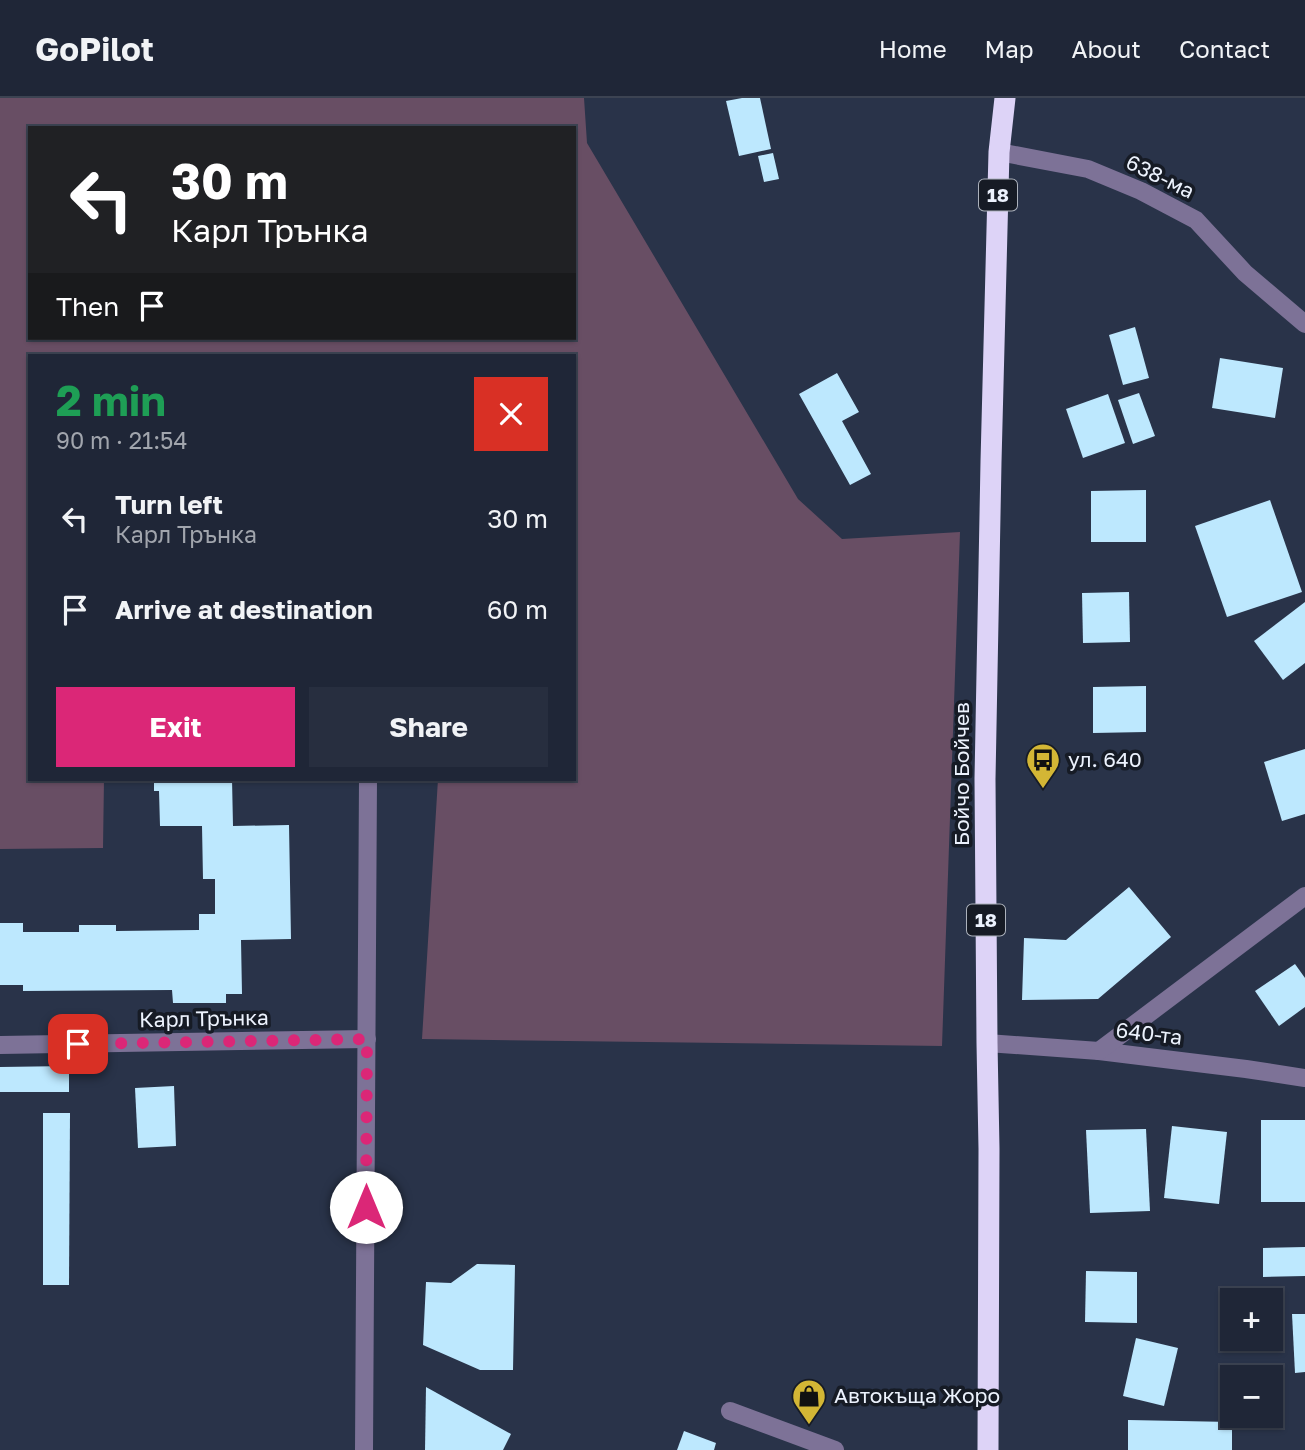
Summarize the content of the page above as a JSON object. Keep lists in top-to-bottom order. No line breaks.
{"streets":{"highway":["18","Бойчо Бойчев"],"street":["638-ма","Карл Трънка","640-та"]},"crossings":[["638-ма","Бойчо Бойчев"],["Бойчо Бойчев","640-та"]],"places":{"bus stop":["ул. 640"],"shop":["Автокъща Жоро"]},"page":{"header":"GoPilot","nav":["Home","Map","About","Contact"],"turn":["30 m","Карл Трънка"],"then":"Then","heading":["2 min","90 m · 21:54"],"list":[{"name":"Turn left","note":"Карл Трънка","value":"30 m"},{"name":"Arrive at destination","value":"60 m"}],"buttons":["Exit","Share"],"map_buttons":["+","−"]}}
